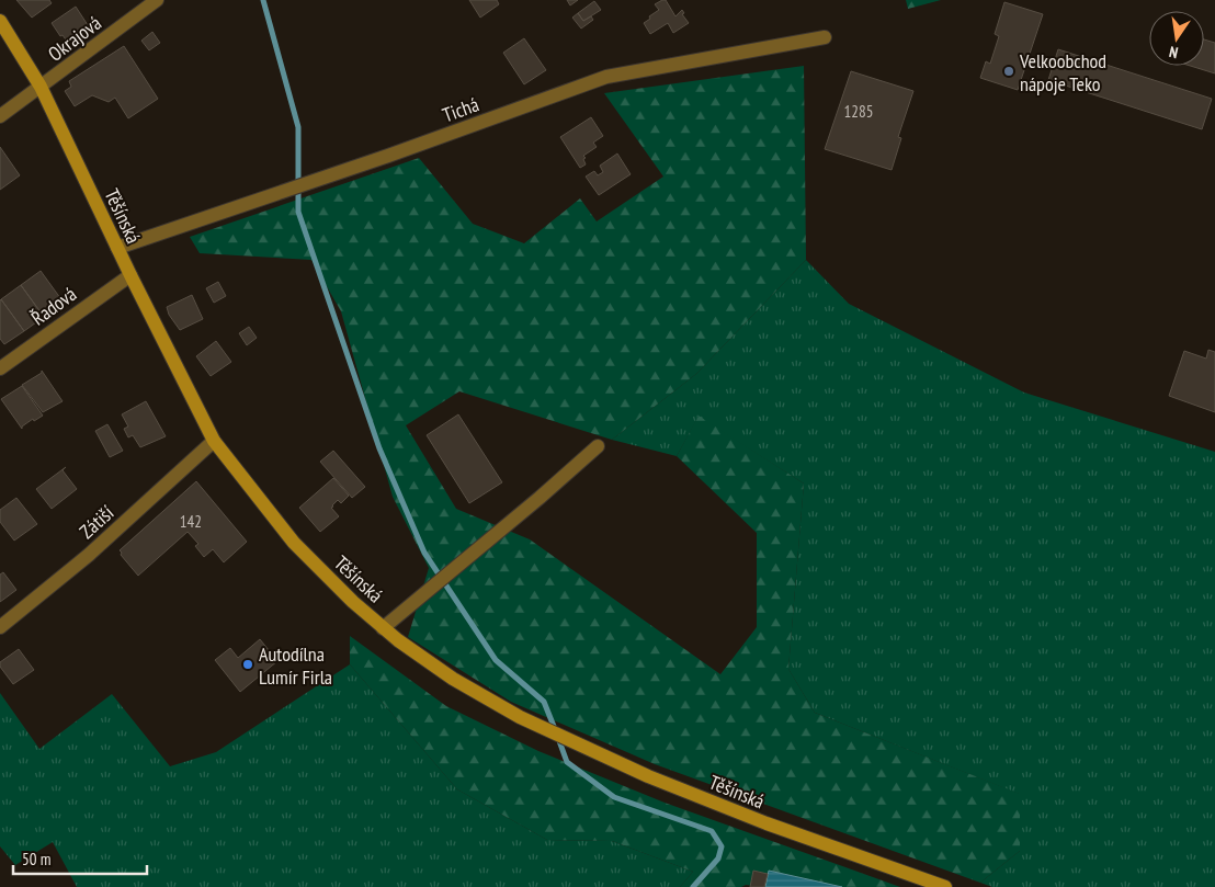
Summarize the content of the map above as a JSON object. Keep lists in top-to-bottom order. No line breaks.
{"streets":{"main road":["Těšínská"],"street":["Okrajová","Tichá","Řadová","Zátiší"]},"crossings":[["Okrajová","Těšínská"],["Tichá","Těšínská"],["Těšínská","Řadová"],["Těšínská","Zátiší"]],"places":["Velkoobchod nápoje Teko","Autodílna Lumír Firla"],"house_numbers":["1285","142"],"scale_bar":"50 m","north":"bottom"}
